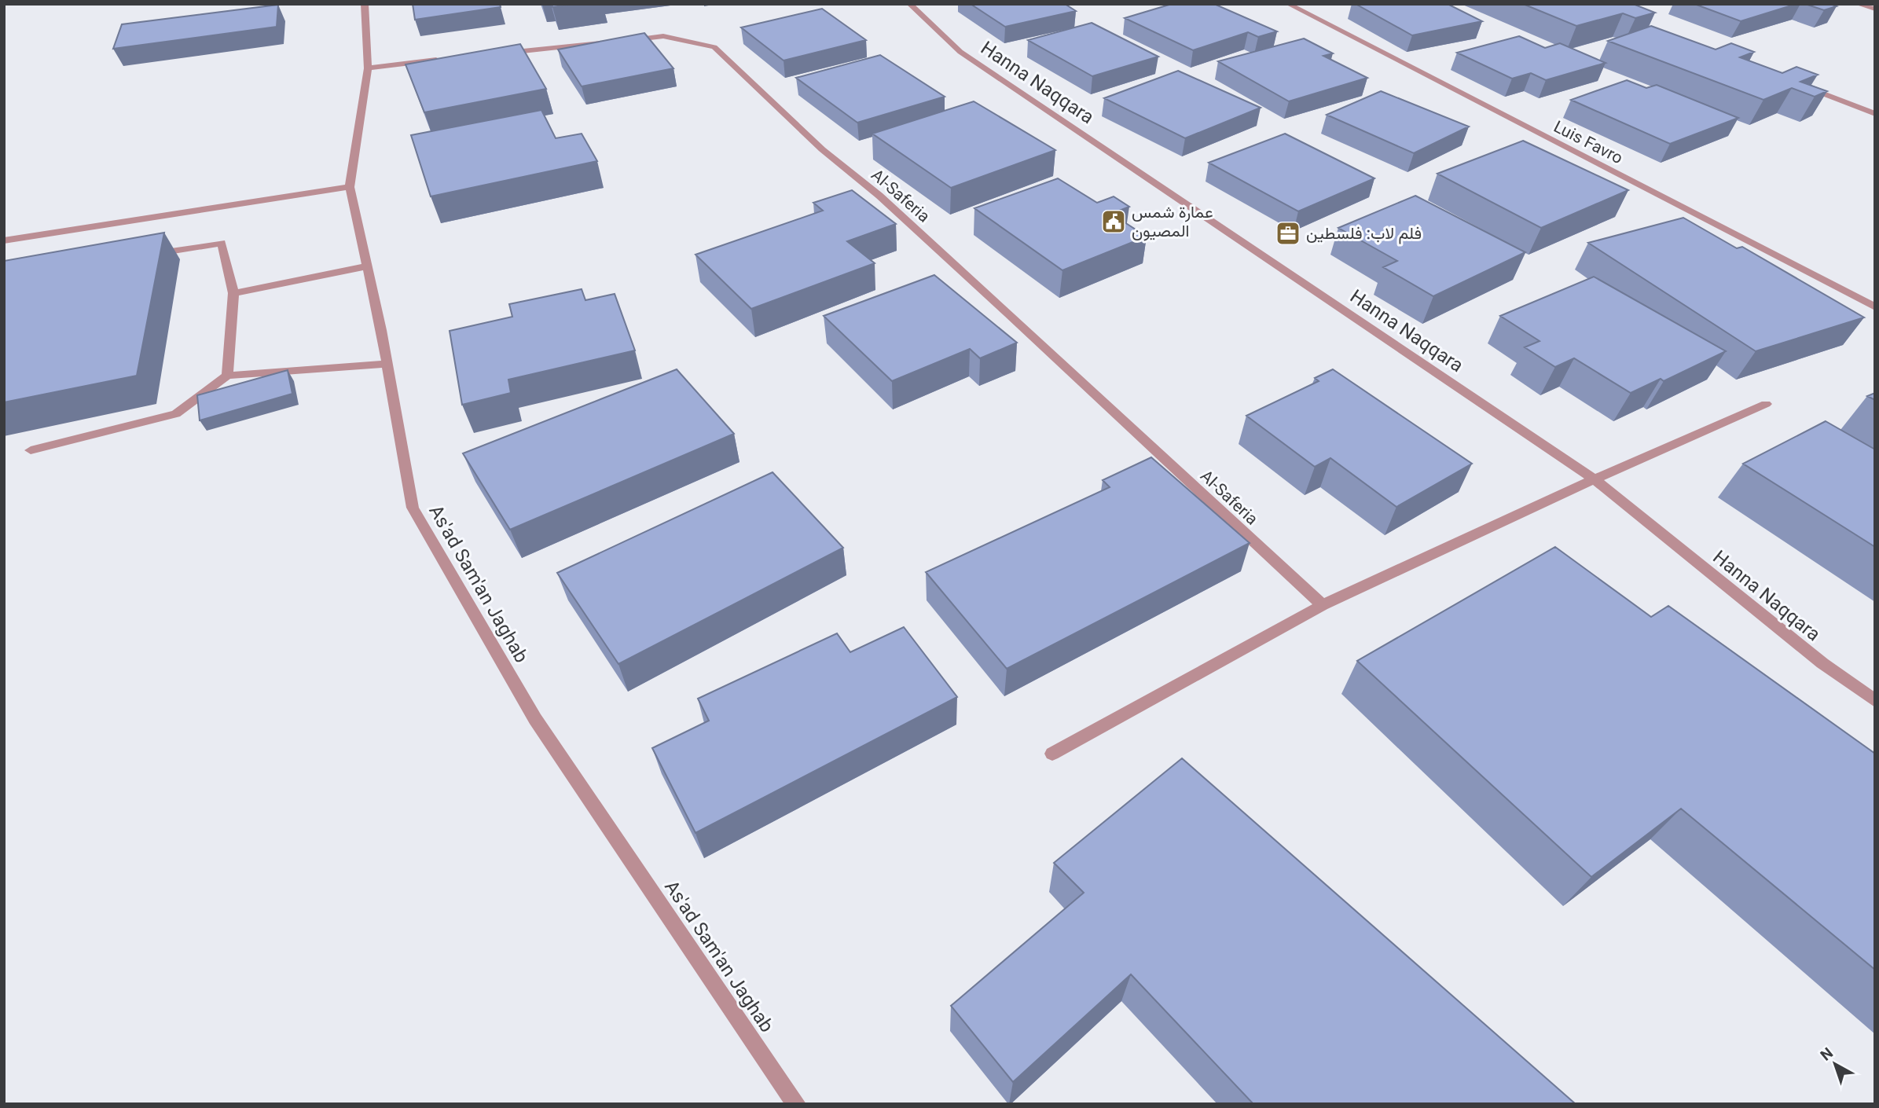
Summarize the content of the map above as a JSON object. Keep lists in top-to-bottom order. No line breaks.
{"streets":{"street":["Hanna Naqqara","Luis Favro","Al-Saferia","As'ad Sam'an Jaghab"]},"places":{"public building":["عمارة شمس المصيون"],"office":["فلم لاب: فلسطين"]},"north":"top left"}
